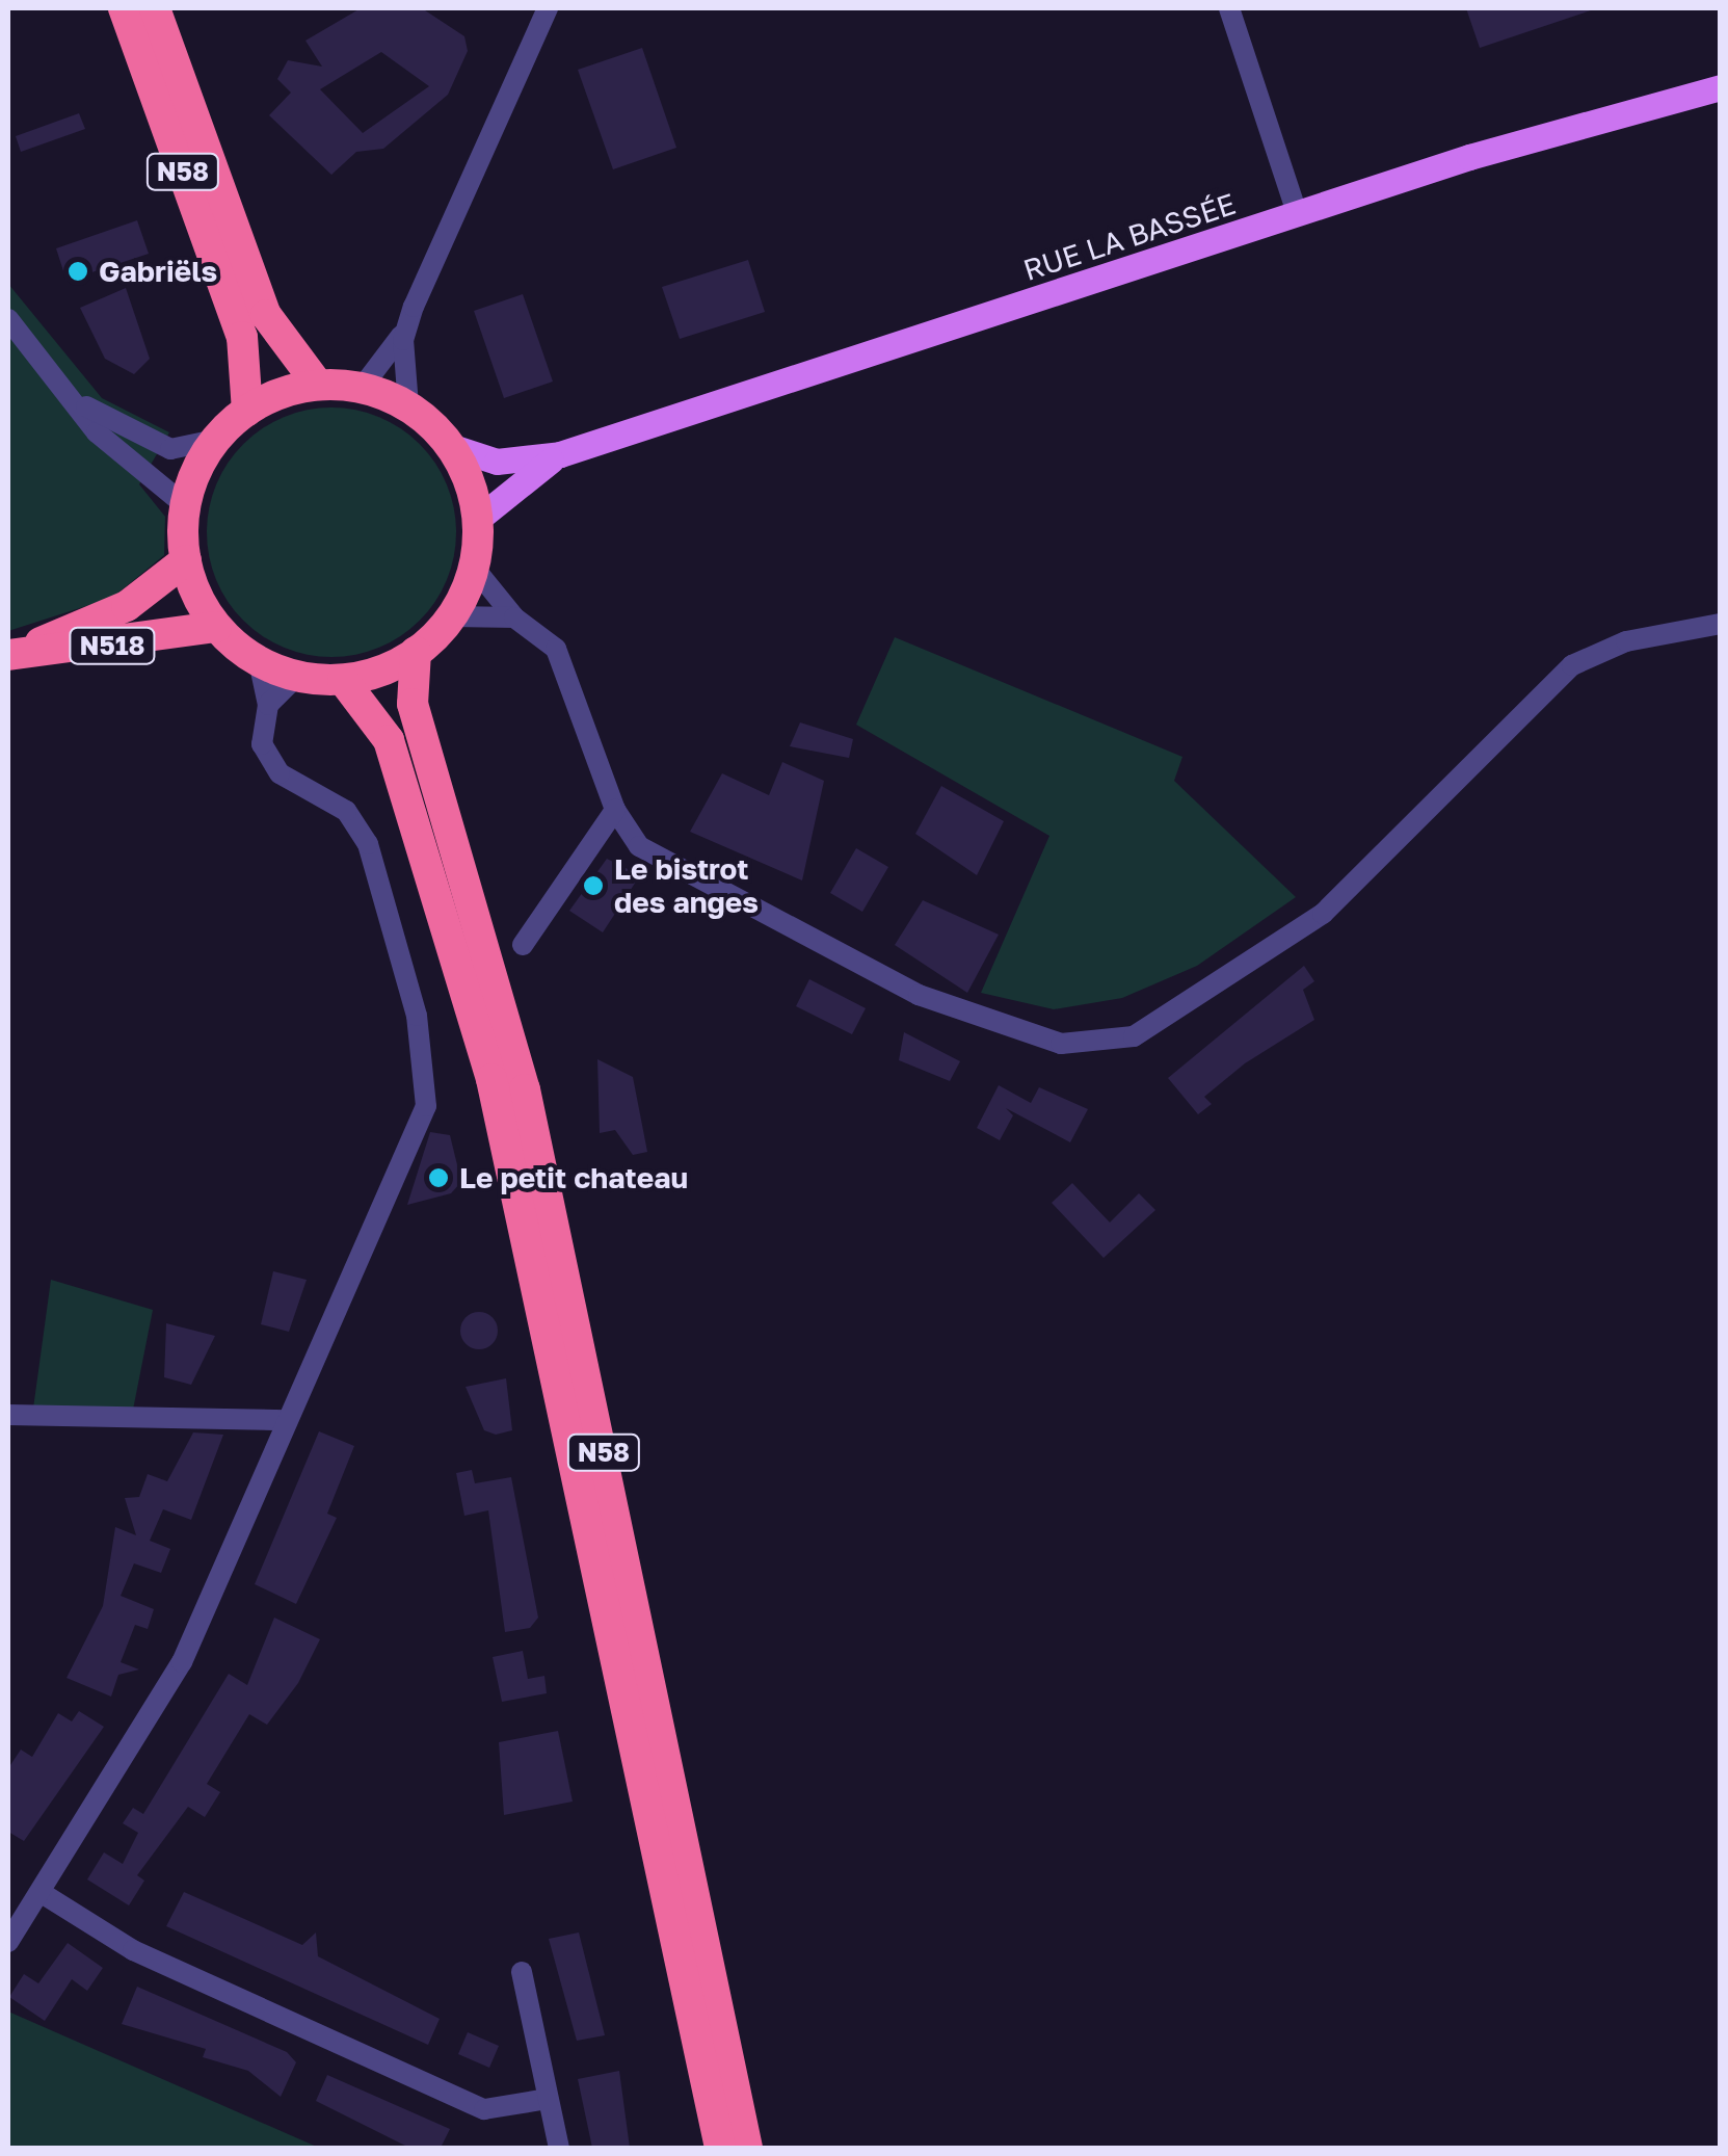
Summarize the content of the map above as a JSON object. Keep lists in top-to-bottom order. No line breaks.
{"streets":{"highway":["N58","N518"],"main road":["RUE LA BASSÉE"]},"crossings":[["N58","RUE LA BASSÉE"],["N58","N518"],["RUE LA BASSÉE","N518"]],"places":["Gabriëls","Le bistrot des anges","Le petit chateau"]}
